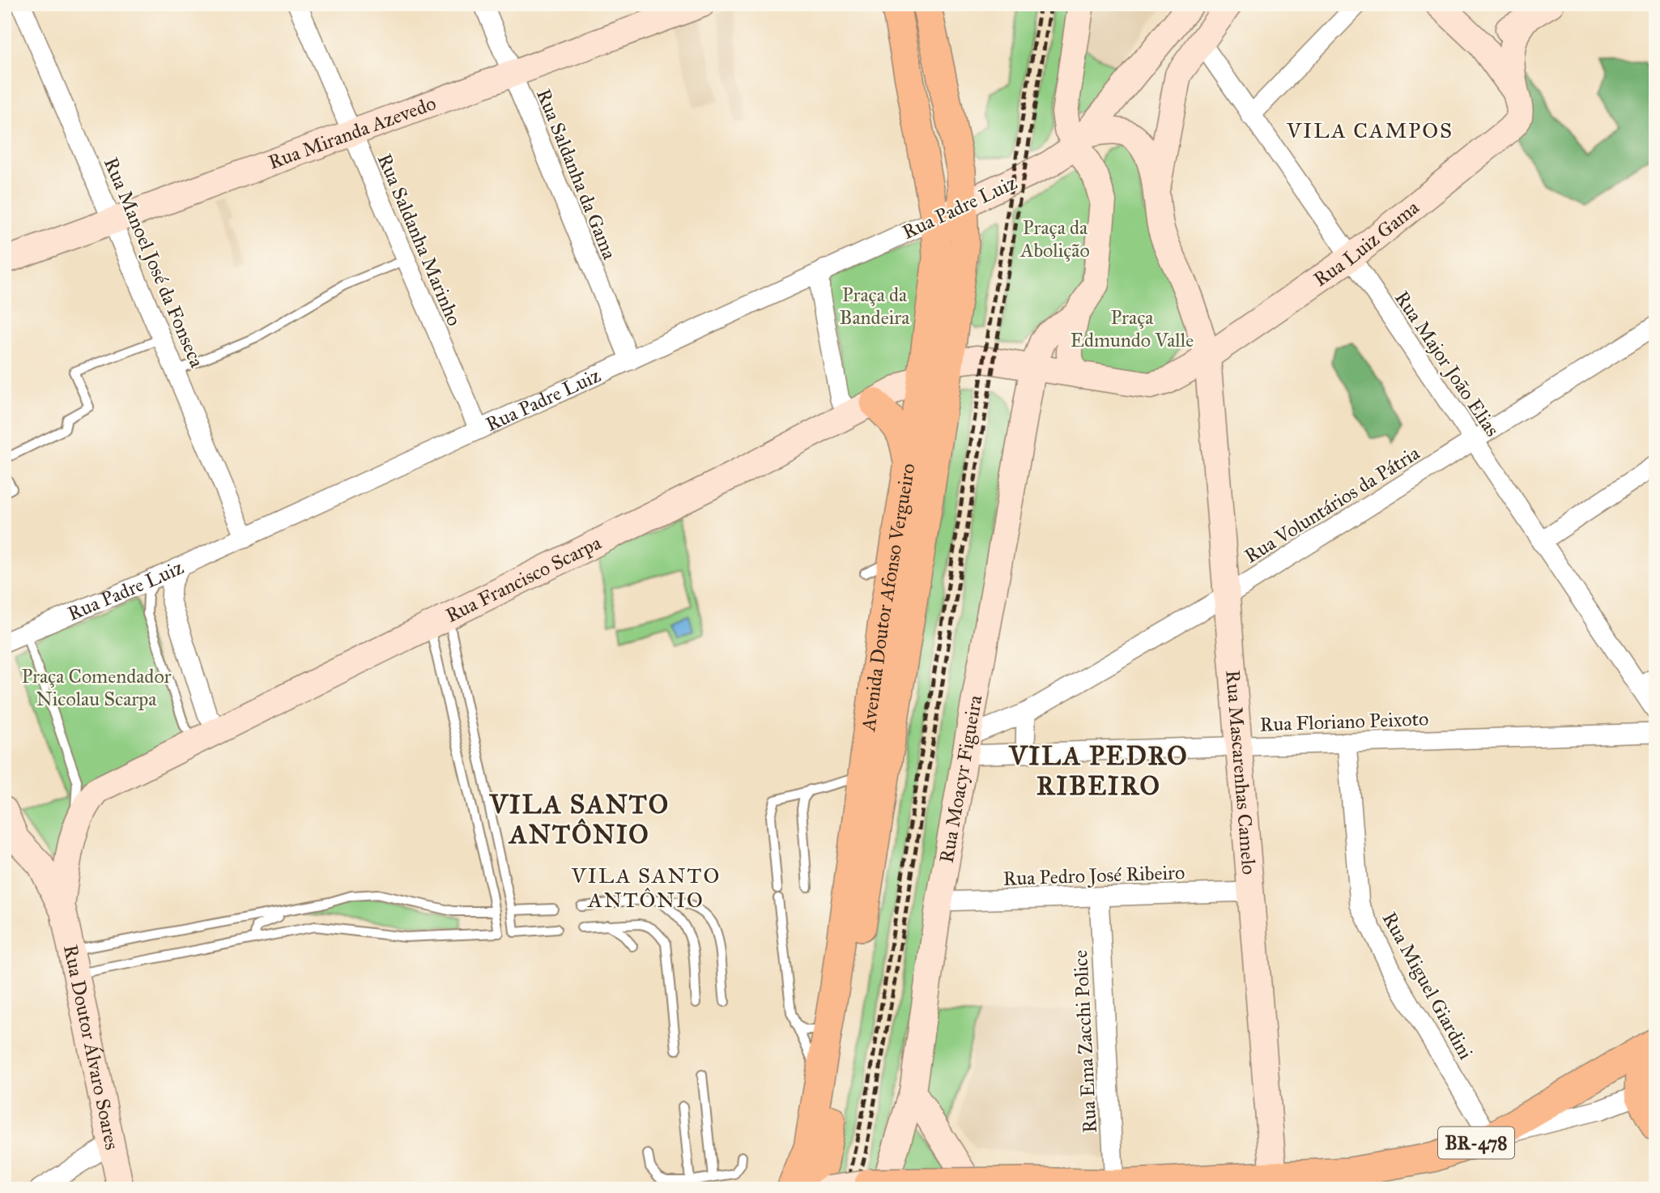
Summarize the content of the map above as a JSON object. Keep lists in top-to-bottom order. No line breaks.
{"streets":{"main road":["Rua Miranda Azevedo","Rua Padre Luiz","Rua Luiz Gama","Rua Francisco Scarpa","Avenida Doutor Afonso Vergueiro","Rua Mascarenhas Camelo","Rua Moacyr Figueira","Rua Doutor Álvaro Soares","BR-478"],"street":["Rua Saldanha da Gama","Rua Saldanha Marinho","Rua Manoel José da Fonseca","Rua Major João Elias","Rua Voluntários da Pátria","Rua Floriano Peixoto","Rua Pedro José Ribeiro","Rua Miguel Giardini","Rua Ema Zacchi Police"]},"crossings":[["Rua Miranda Azevedo","Rua Saldanha da Gama"],["Rua Miranda Azevedo","Rua Saldanha Marinho"],["Rua Miranda Azevedo","Rua Manoel José da Fonseca"],["Rua Saldanha da Gama","Rua Padre Luiz"],["Rua Padre Luiz","Rua Saldanha Marinho"],["Rua Padre Luiz","Rua Manoel José da Fonseca"],["Rua Padre Luiz","Avenida Doutor Afonso Vergueiro"],["Rua Luiz Gama","Rua Major João Elias"],["Rua Luiz Gama","Rua Mascarenhas Camelo"],["Rua Major João Elias","Rua Voluntários da Pátria"],["Rua Voluntários da Pátria","Rua Floriano Peixoto"],["Rua Voluntários da Pátria","Rua Mascarenhas Camelo"],["Rua Voluntários da Pátria","Rua Moacyr Figueira"],["Rua Francisco Scarpa","Avenida Doutor Afonso Vergueiro"],["Rua Floriano Peixoto","Rua Mascarenhas Camelo"],["Rua Floriano Peixoto","Rua Moacyr Figueira"],["Rua Floriano Peixoto","Rua Miguel Giardini"],["Rua Mascarenhas Camelo","Rua Pedro José Ribeiro"],["Rua Mascarenhas Camelo","BR-478"],["Rua Moacyr Figueira","Rua Pedro José Ribeiro"],["Rua Moacyr Figueira","BR-478"],["Rua Pedro José Ribeiro","Rua Ema Zacchi Police"],["Rua Miguel Giardini","BR-478"],["Rua Ema Zacchi Police","BR-478"]],"districts":["VILA CAMPOS","VILA PEDRO RIBEIRO","VILA SANTO ANTÔNIO","VILA SANTO ANTÔNIO"],"parks":["Praça da Abolição","Praça da Bandeira","Praça Edmundo Valle","Praça Comendador Nicolau Scarpa"]}
